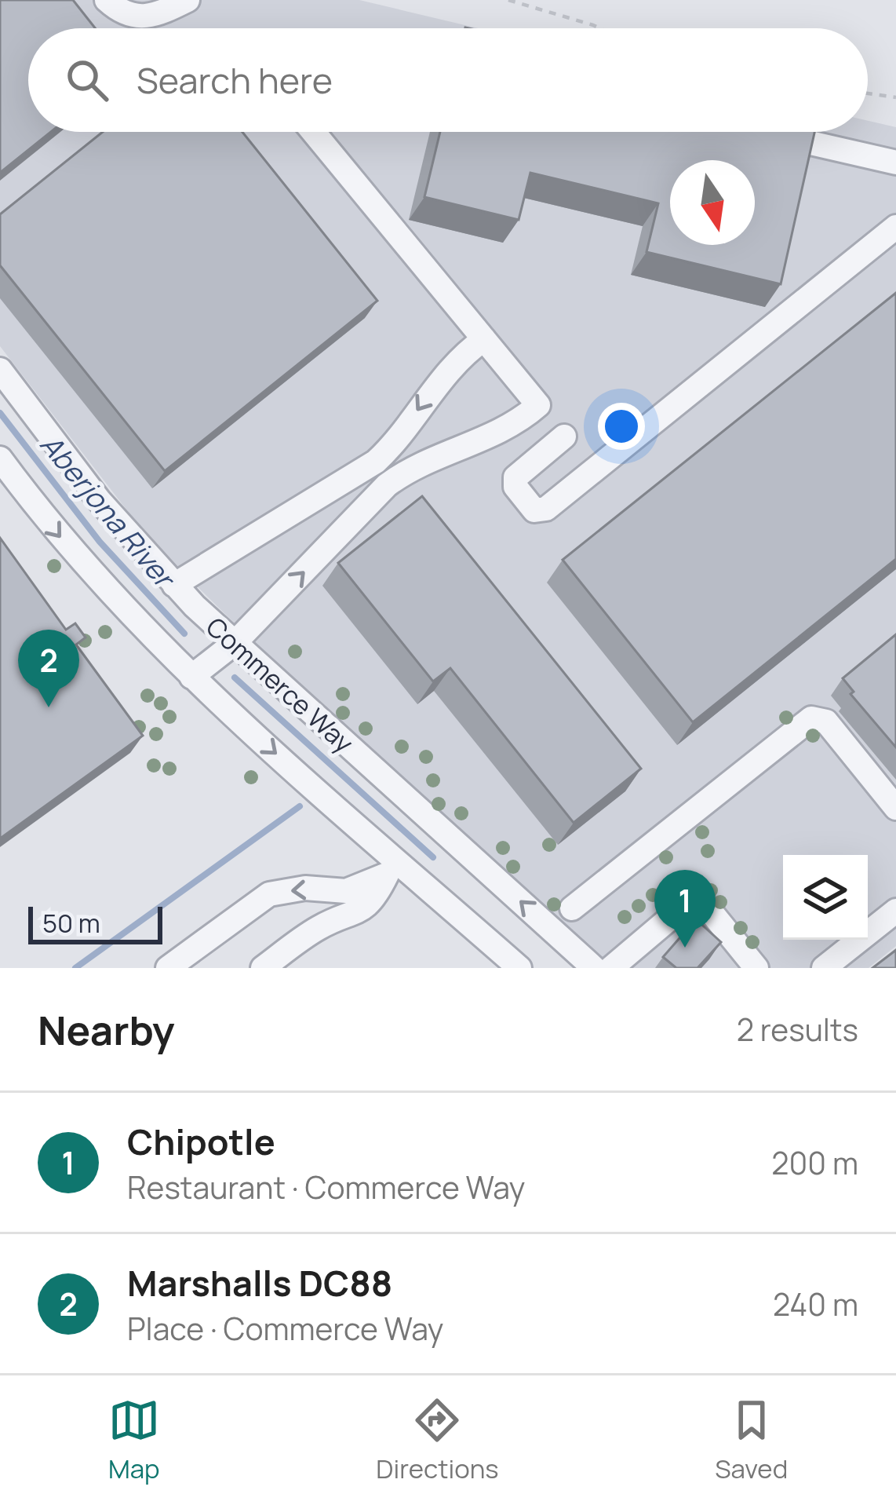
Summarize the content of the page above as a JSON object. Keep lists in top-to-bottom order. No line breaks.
{"streets":{"street":["Commerce Way"]},"water":["Aberjona River"],"scale_bar":"50 m","north":"bottom","page":{"search":"Search here","pins":["2","1"],"scale":"50 m","heading":["Nearby","2 results"],"list":[{"mark":"1","name":"Chipotle","note":"Restaurant · Commerce Way","value":"200 m"},{"mark":"2","name":"Marshalls DC88","note":"Place · Commerce Way","value":"240 m"}],"nav":["Map","Directions","Saved"]}}
